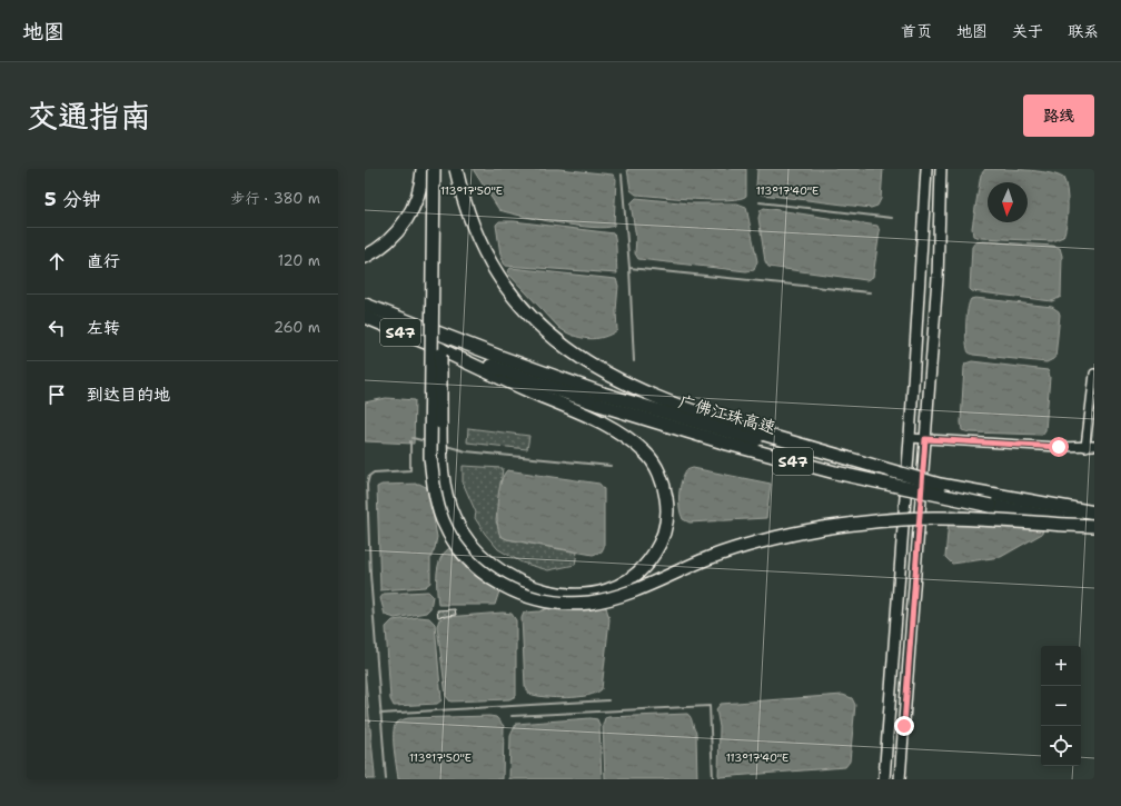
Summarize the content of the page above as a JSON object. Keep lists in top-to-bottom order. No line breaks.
{"streets":{"highway":["S47","广佛江珠高速"]},"north":"bottom","page":{"header":"地图","nav":["首页","地图","关于","联系"],"title":"交通指南","buttons":"路线","heading":["5 分钟","步行 · 380 m"],"list":[["直行","120 m"],["左转","260 m"],"到达目的地"],"map_buttons":["+","−"]},"coordinates":["113°17'50\"E","113°17'40\"E"]}
